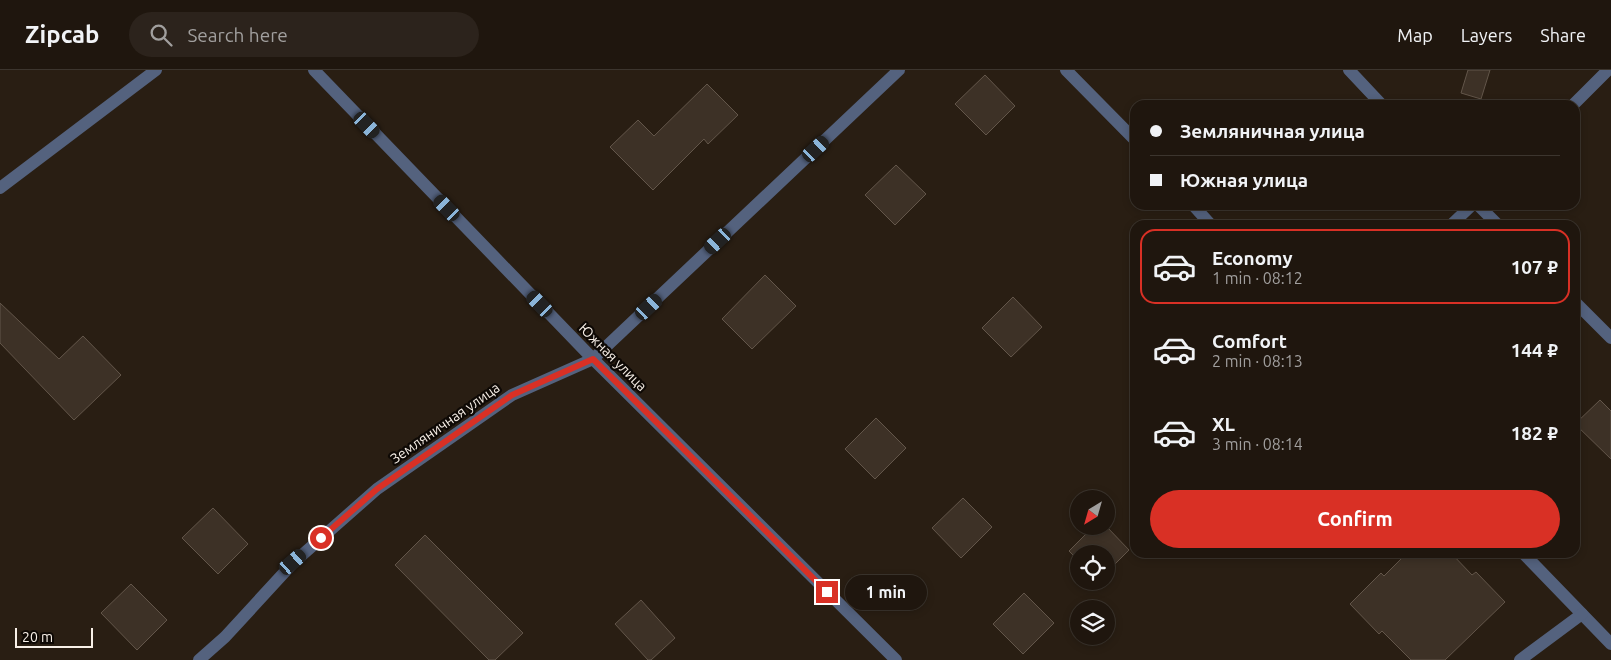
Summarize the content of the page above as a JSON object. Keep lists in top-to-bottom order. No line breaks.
{"streets":{"street":["Южная улица","Земляничная улица"]},"crossings":[["Южная улица","Земляничная улица"]],"scale_bar":"20 m","north":"bottom left","page":{"header":"Zipcab","search":"Search here","nav":["Map","Layers","Share"],"banner":["Земляничная улица","Южная улица"],"list":[{"name":"Economy","note":"1 min · 08:12","value":"107 ₽"},{"name":"Comfort","note":"2 min · 08:13","value":"144 ₽"},{"name":"XL","note":"3 min · 08:14","value":"182 ₽"}],"buttons":"Confirm","bubble":"1 min","scale":"20 m"}}
